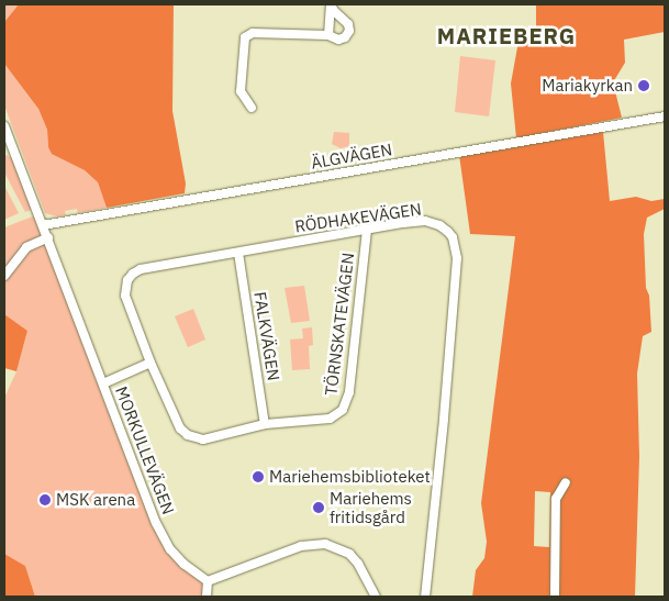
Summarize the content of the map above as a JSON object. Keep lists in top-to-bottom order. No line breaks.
{"streets":{"street":["ÄLGVÄGEN","RÖDHAKEVÄGEN","TÖRNSKATEVÄGEN","FALKVÄGEN","MORKULLEVÄGEN"]},"crossings":[["ÄLGVÄGEN","MORKULLEVÄGEN"],["RÖDHAKEVÄGEN","TÖRNSKATEVÄGEN"],["RÖDHAKEVÄGEN","FALKVÄGEN"],["TÖRNSKATEVÄGEN","FALKVÄGEN"]],"districts":["MARIEBERG"],"places":["Mariakyrkan","Mariehemsbiblioteket","MSK arena","Mariehems fritidsgård"]}
